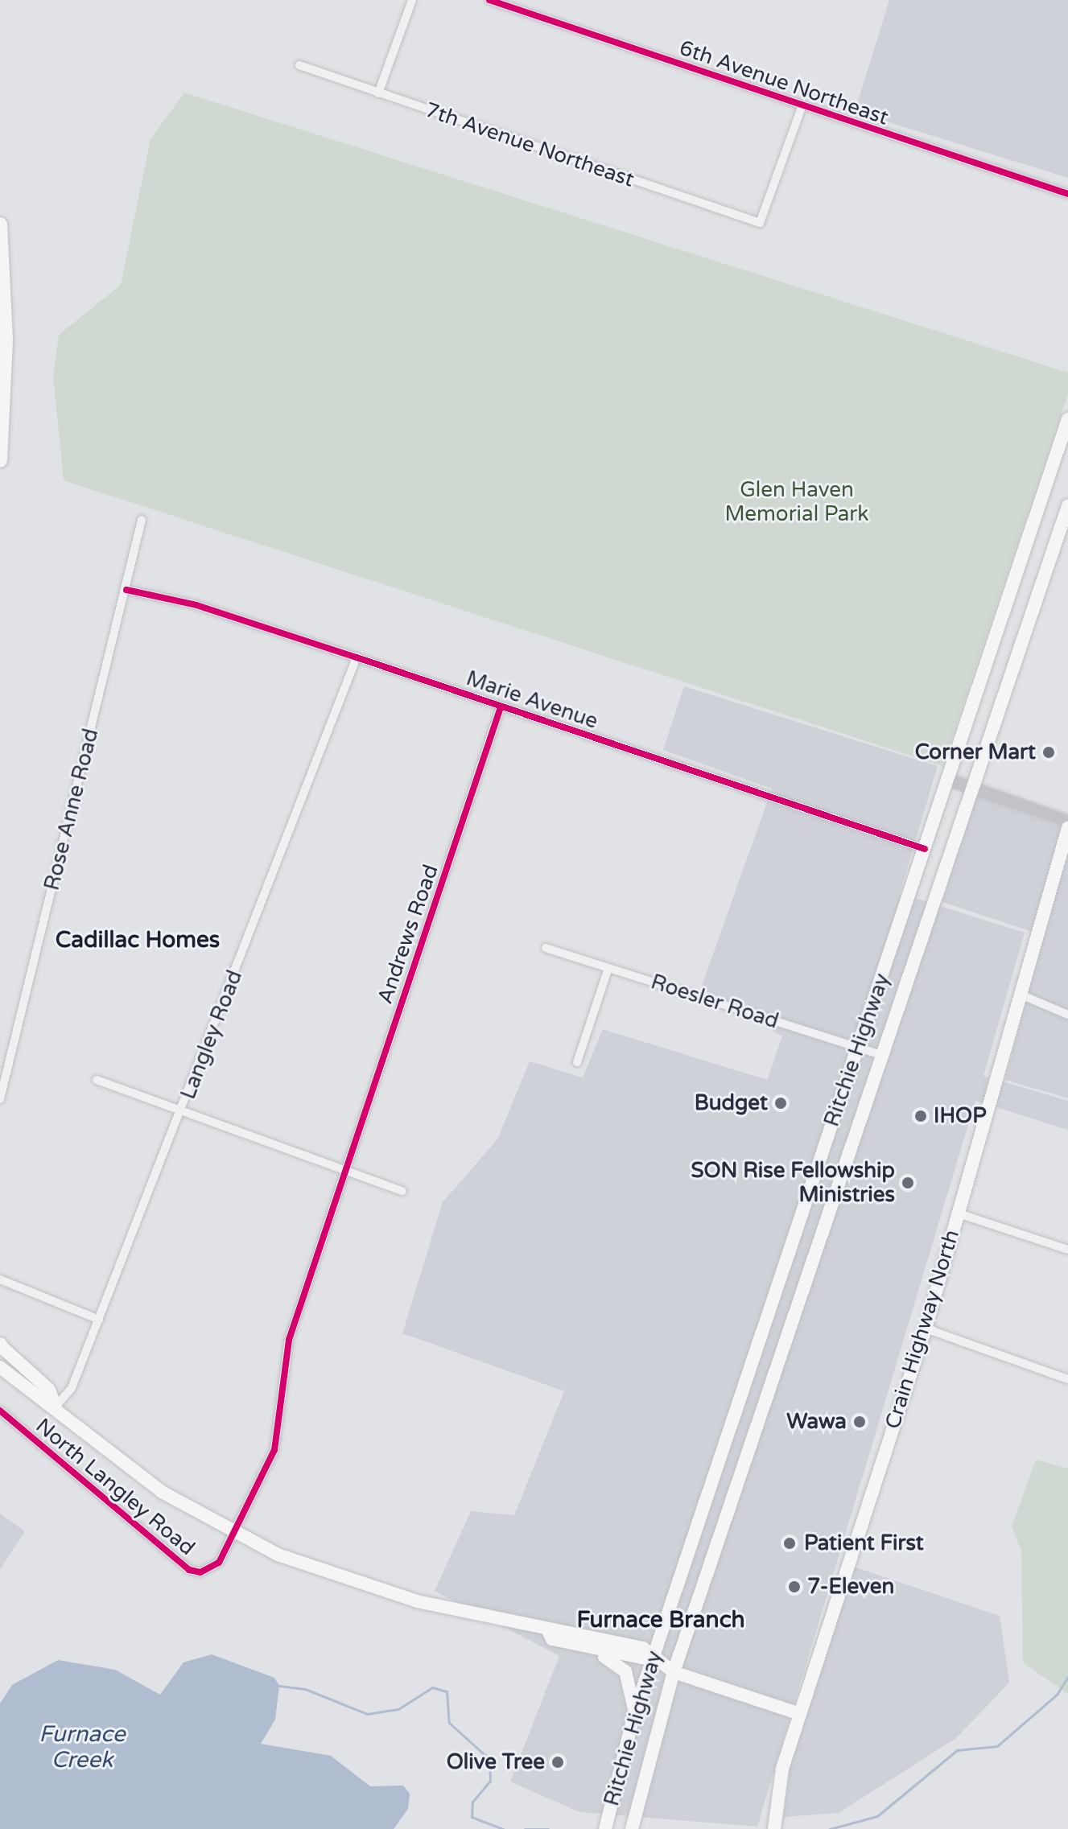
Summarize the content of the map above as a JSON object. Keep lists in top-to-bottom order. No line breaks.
{"streets":{"main road":["Ritchie Highway","Crain Highway North"],"street":["6th Avenue Northeast","7th Avenue Northeast","Marie Avenue","Rose Anne Road","Andrews Road","Roesler Road","Langley Road","North Langley Road"]},"crossings":[["6th Avenue Northeast","7th Avenue Northeast"],["Marie Avenue","Rose Anne Road"],["Marie Avenue","Andrews Road"],["Marie Avenue","Langley Road"],["Marie Avenue","Ritchie Highway"],["Andrews Road","North Langley Road"],["Roesler Road","Ritchie Highway"]],"districts":["Cadillac Homes","Furnace Branch"],"water":["Furnace Creek"],"parks":["Glen Haven Memorial Park"],"places":["Corner Mart","Budget","IHOP","SON Rise Fellowship Ministries","Wawa","Patient First","7-Eleven","Olive Tree"]}
